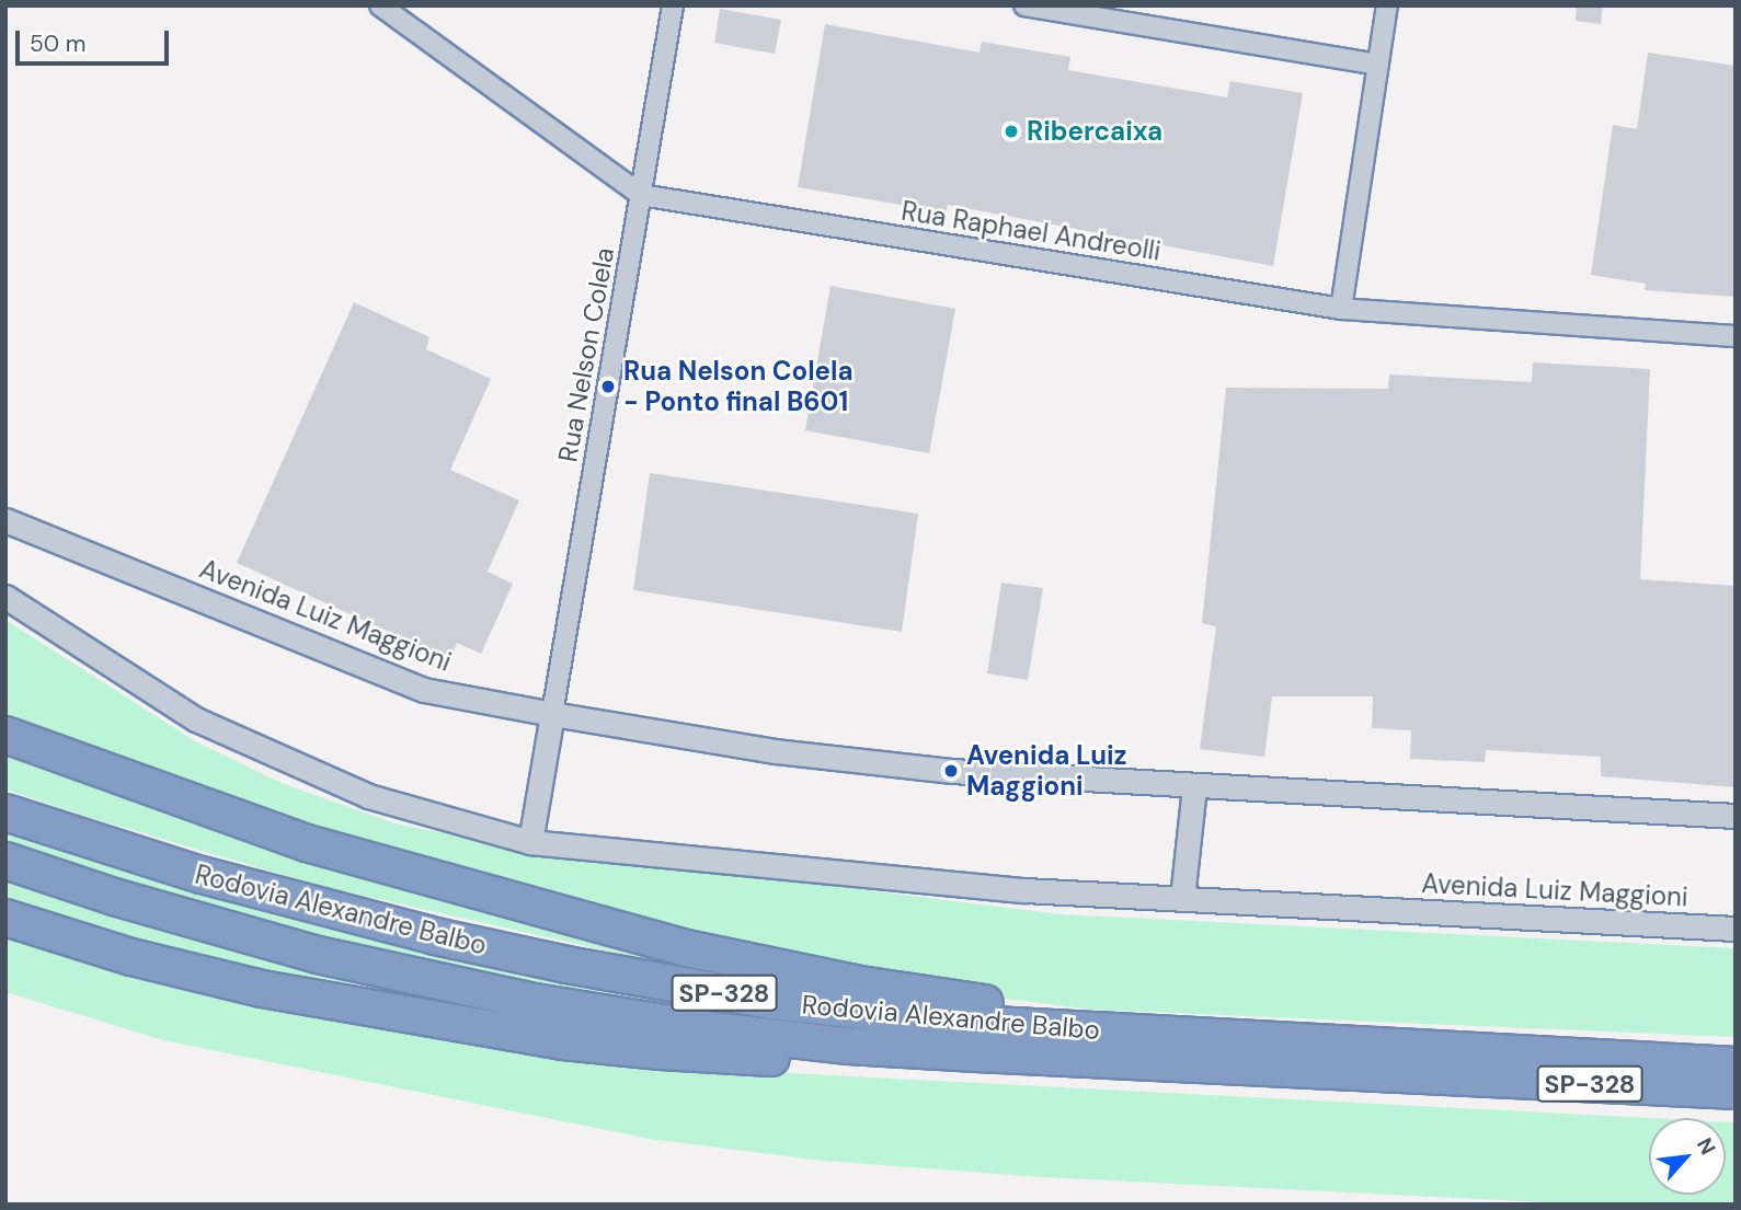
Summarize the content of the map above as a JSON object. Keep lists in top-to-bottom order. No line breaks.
{"streets":{"highway":["Rodovia Alexandre Balbo","SP-328"],"street":["Rua Raphael Andreolli","Rua Nelson Colela","Avenida Luiz Maggioni"]},"crossings":[["Rua Raphael Andreolli","Rua Nelson Colela"],["Rua Nelson Colela","Avenida Luiz Maggioni"]],"places":["Ribercaixa","Rua Nelson Colela - Ponto final B601","Avenida Luiz Maggioni"],"scale_bar":"50 m","north":"top right"}
